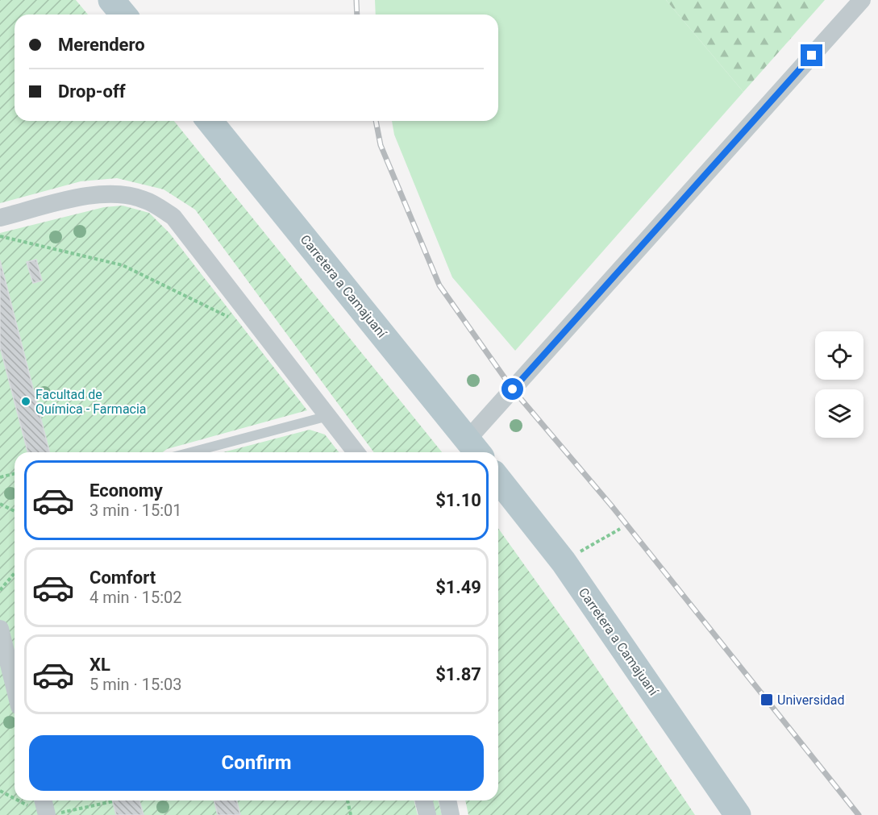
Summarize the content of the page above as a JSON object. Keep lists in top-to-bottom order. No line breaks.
{"streets":{"main road":["Carretera a Camajuaní"]},"places":{"other":["Facultad de Química - Farmacia"],"transit":["Universidad"]},"page":{"banner":["Merendero","Drop-off"],"list":[{"name":"Economy","note":"3 min · 15:01","value":"$1.10"},{"name":"Comfort","note":"4 min · 15:02","value":"$1.49"},{"name":"XL","note":"5 min · 15:03","value":"$1.87"}],"buttons":"Confirm"}}
